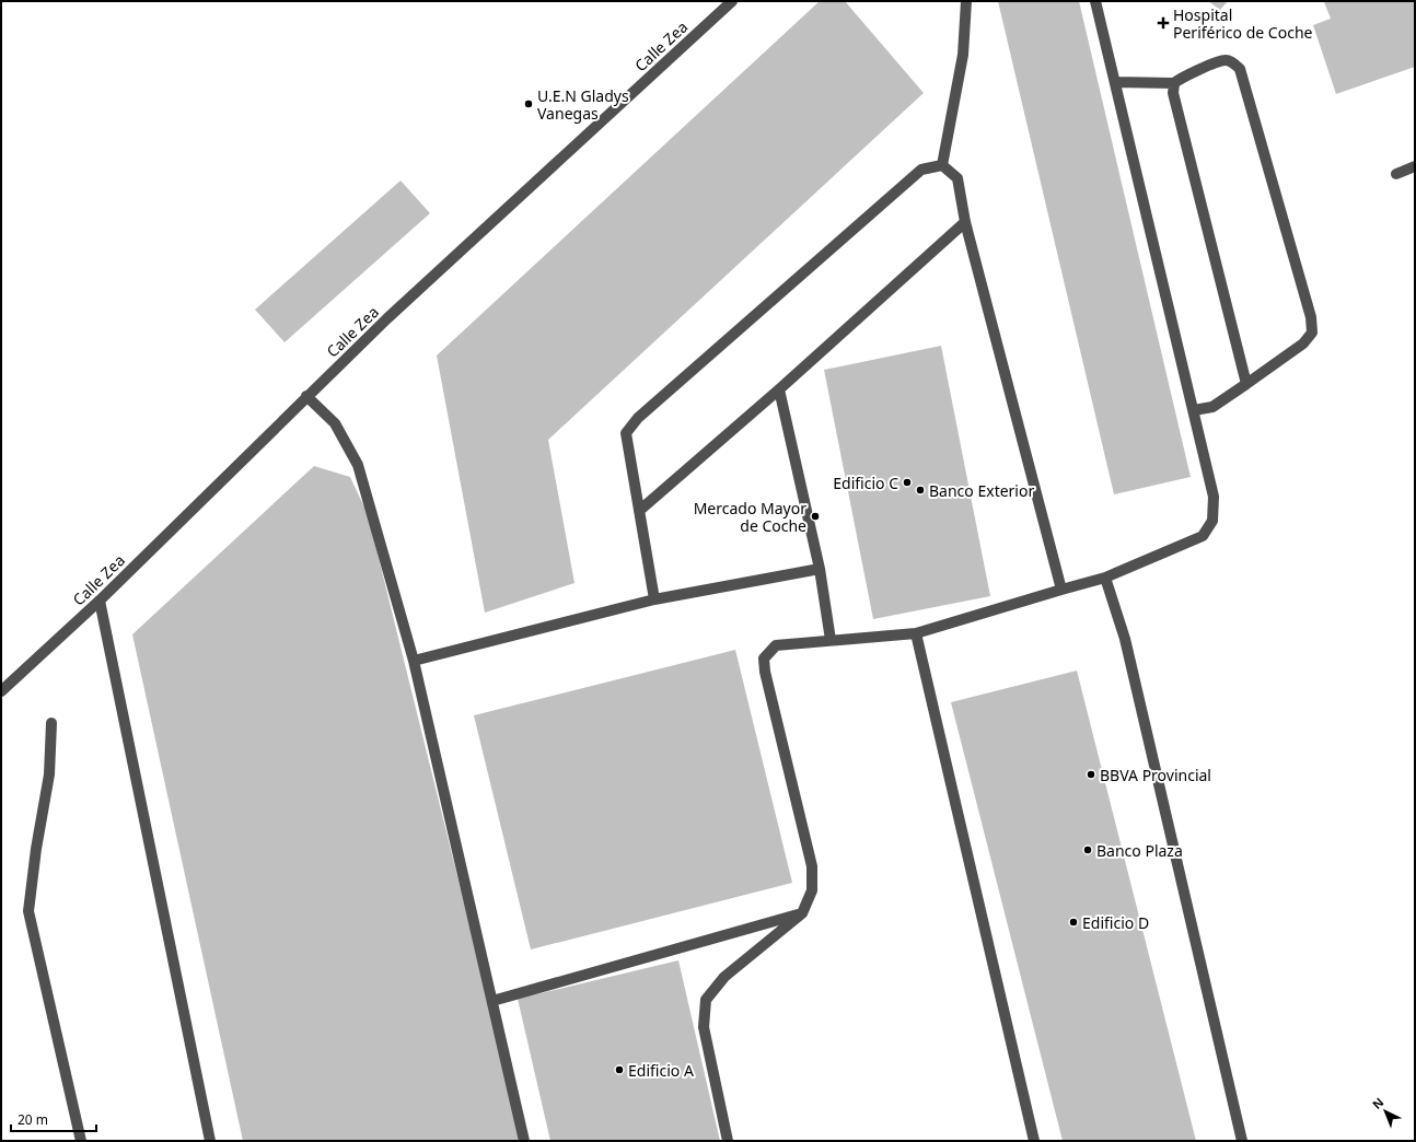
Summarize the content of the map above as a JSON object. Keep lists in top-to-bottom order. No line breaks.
{"streets":{"street":["Calle Zea"]},"places":{"health":["Hospital Periférico de Coche"],"other":["U.E.N Gladys Vanegas","Edificio C","Banco Exterior","Mercado Mayor de Coche","BBVA Provincial","Banco Plaza","Edificio D","Edificio A"]},"scale_bar":"20 m","north":"top left"}
